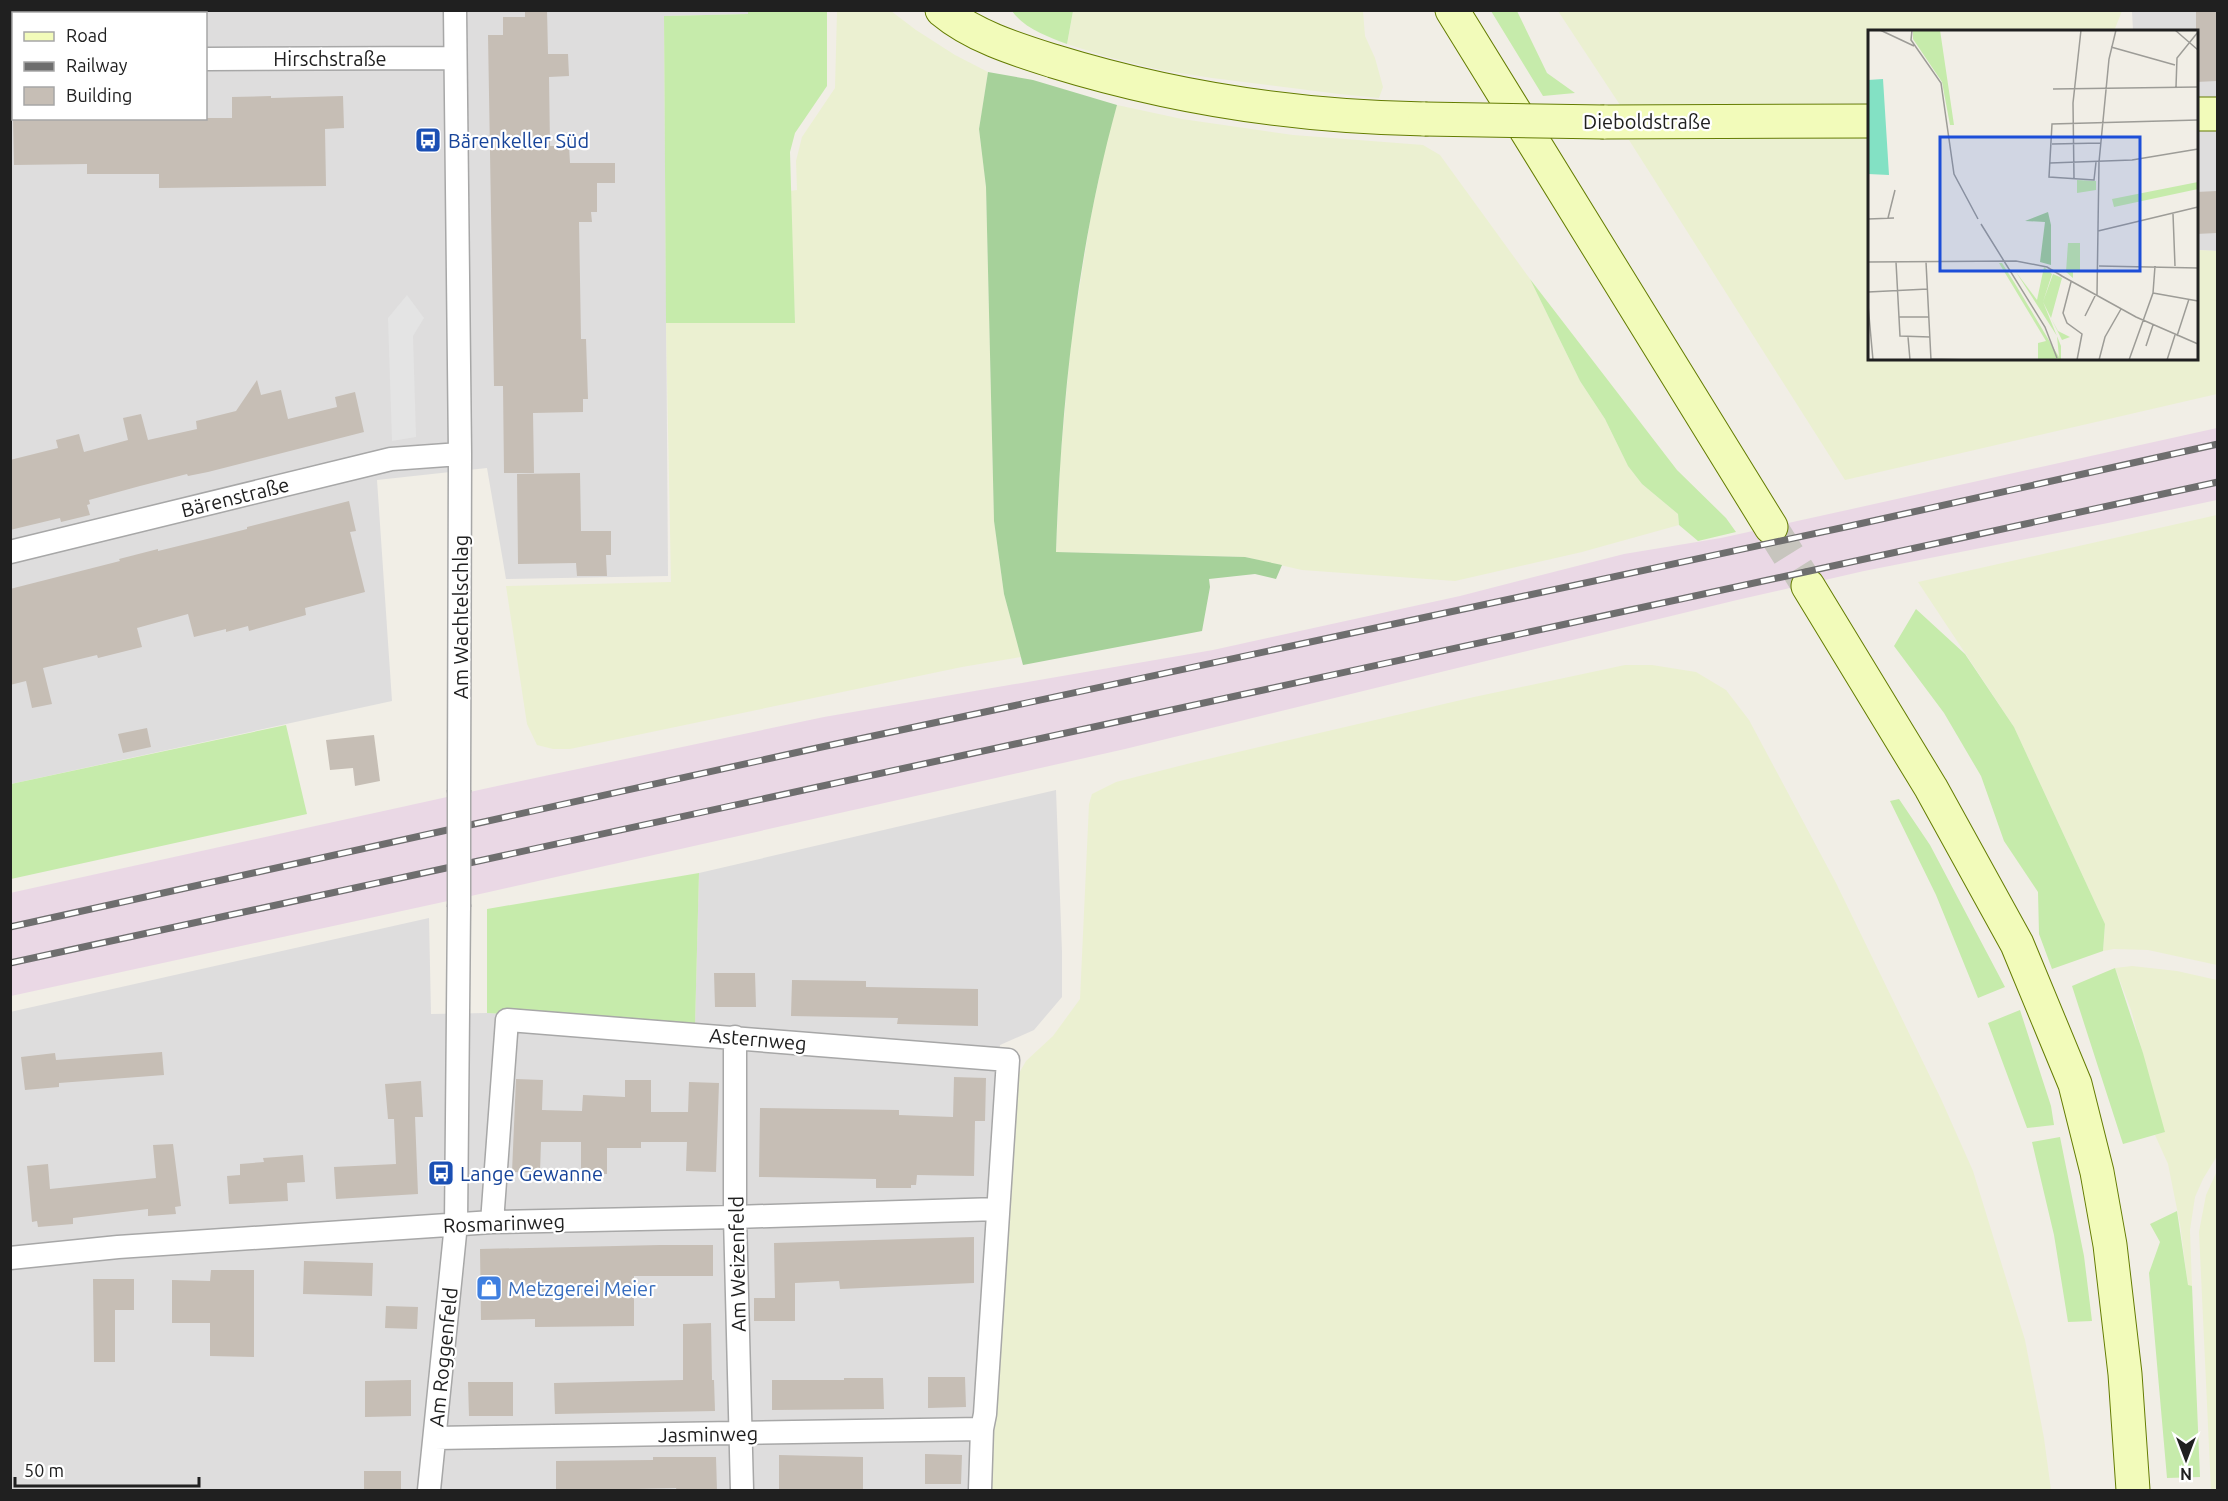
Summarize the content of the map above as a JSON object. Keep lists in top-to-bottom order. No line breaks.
{"streets":{"main road":["Dieboldstraße"],"street":["Hirschstraße","Bärenstraße","Am Wachtelschlag","Asternweg","Rosmarinweg","Am Weizenfeld","Am Roggenfeld","Jasminweg"]},"crossings":[["Hirschstraße","Am Wachtelschlag"],["Bärenstraße","Am Wachtelschlag"],["Am Wachtelschlag","Rosmarinweg"],["Am Wachtelschlag","Am Roggenfeld"],["Asternweg","Rosmarinweg"],["Asternweg","Am Weizenfeld"],["Rosmarinweg","Am Weizenfeld"],["Rosmarinweg","Am Roggenfeld"],["Am Weizenfeld","Jasminweg"],["Am Roggenfeld","Jasminweg"]],"places":{"bus stop":["Bärenkeller Süd","Lange Gewanne"],"shop":["Metzgerei Meier"]},"legend":["Road","Railway","Building"],"scale_bar":"50 m","north":"bottom"}
